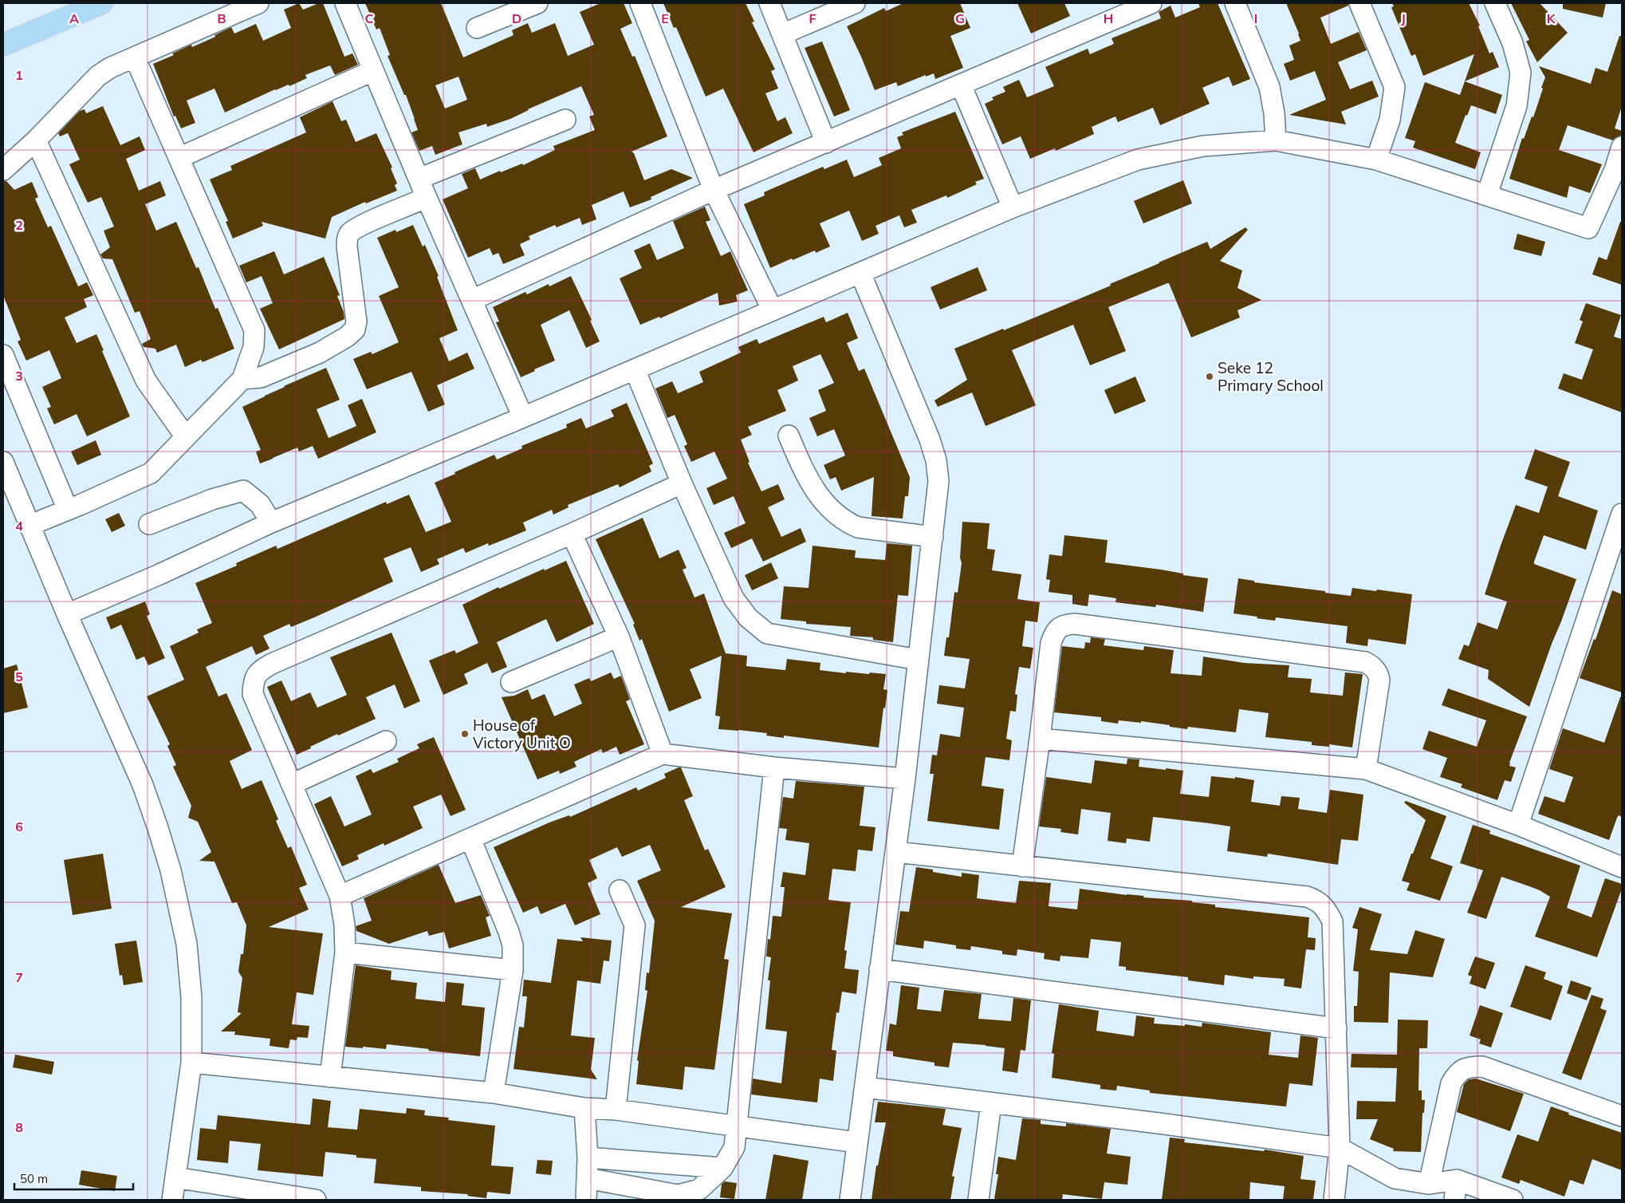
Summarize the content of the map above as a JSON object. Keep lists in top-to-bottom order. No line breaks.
{"places":["Seke 12 Primary School","House of Victory Unit O"],"scale_bar":"50 m","grid":{"columns":["A","B","C","D","E","F","G","H","I","J","K"],"rows":["1","2","3","4","5","6","7","8"]}}
